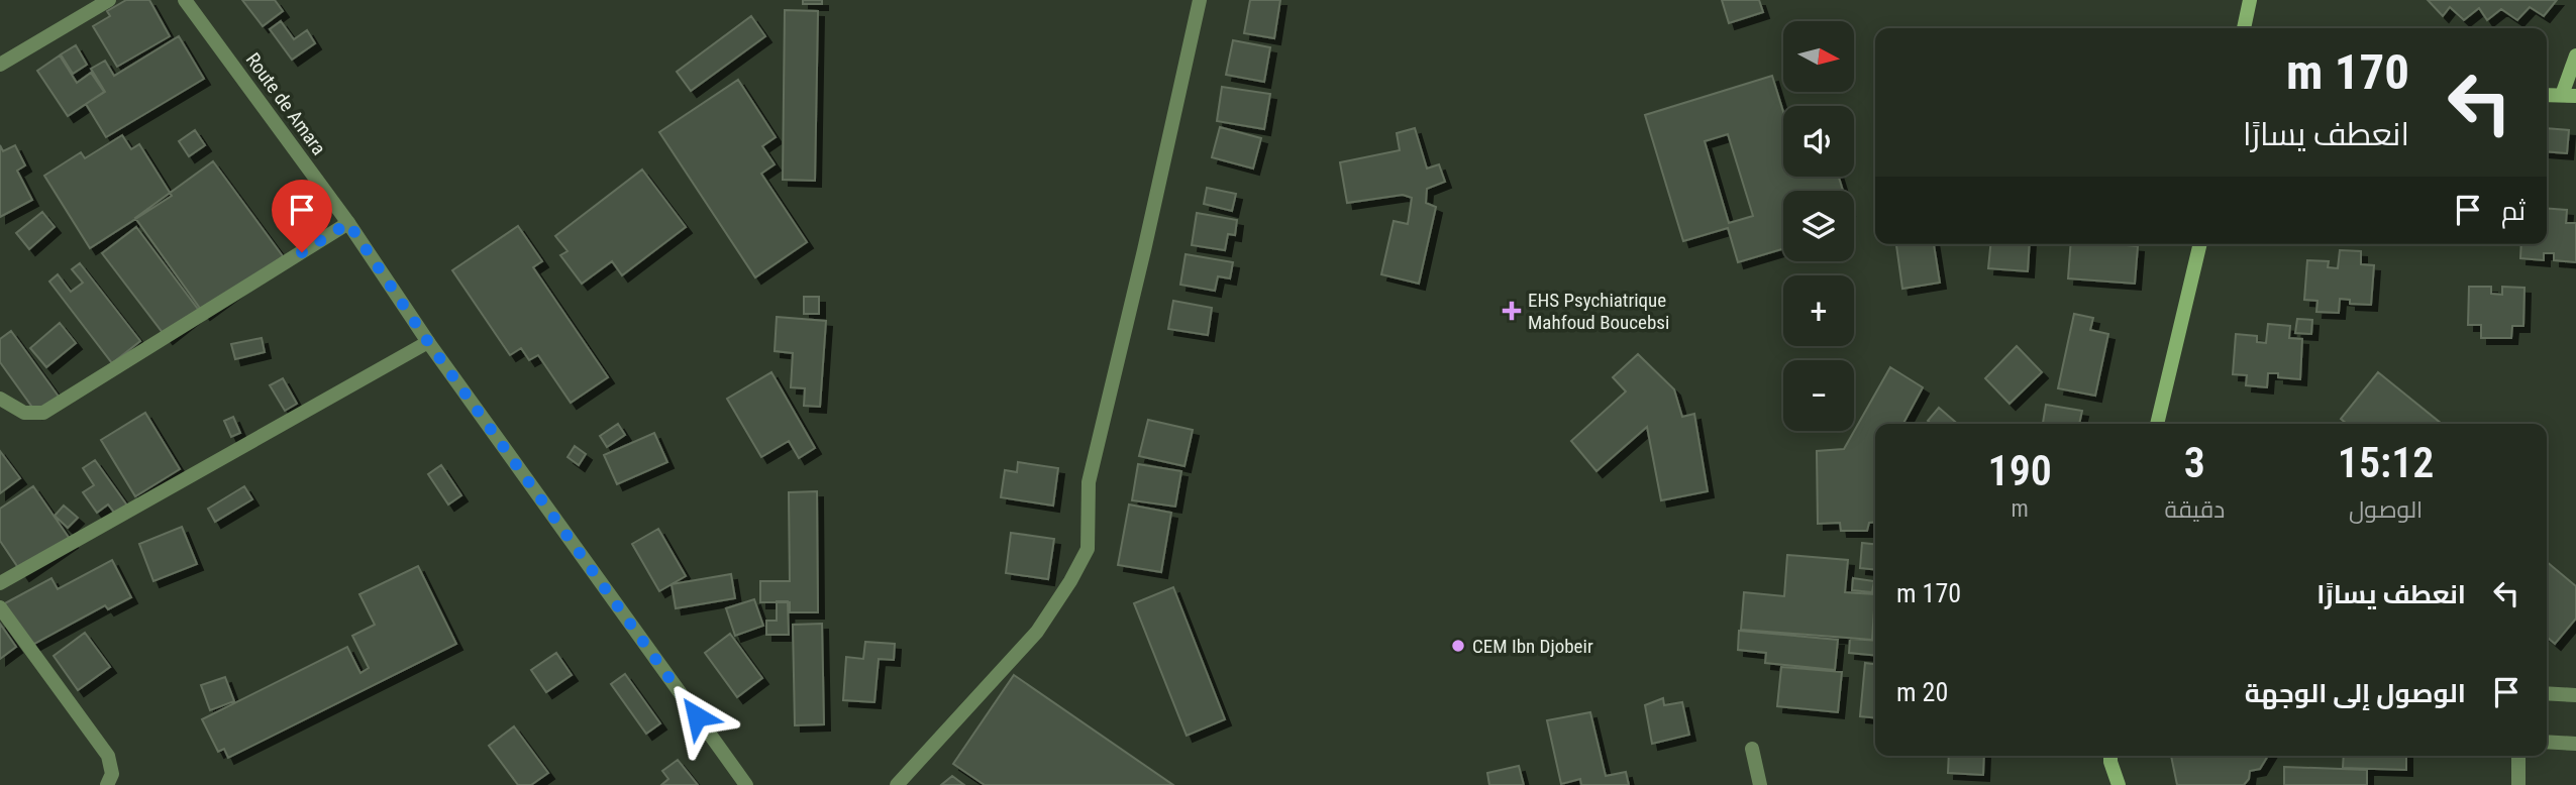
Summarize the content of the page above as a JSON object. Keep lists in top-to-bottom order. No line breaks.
{"streets":{"street":["Route de Amara"]},"places":{"health":["EHS Psychiatrique Mahfoud Boucebsi"],"other":["CEM Ibn Djobeir"]},"north":"right","page":{"map_buttons":["+","−"],"turn":["170 m","انعطف يسارًا"],"then":"ثم","eta":["15:12","الوصول","3","دقيقة","190","m"],"list":[{"name":"انعطف يسارًا","value":"170 m"},{"name":"الوصول إلى الوجهة","value":"20 m"}]}}
